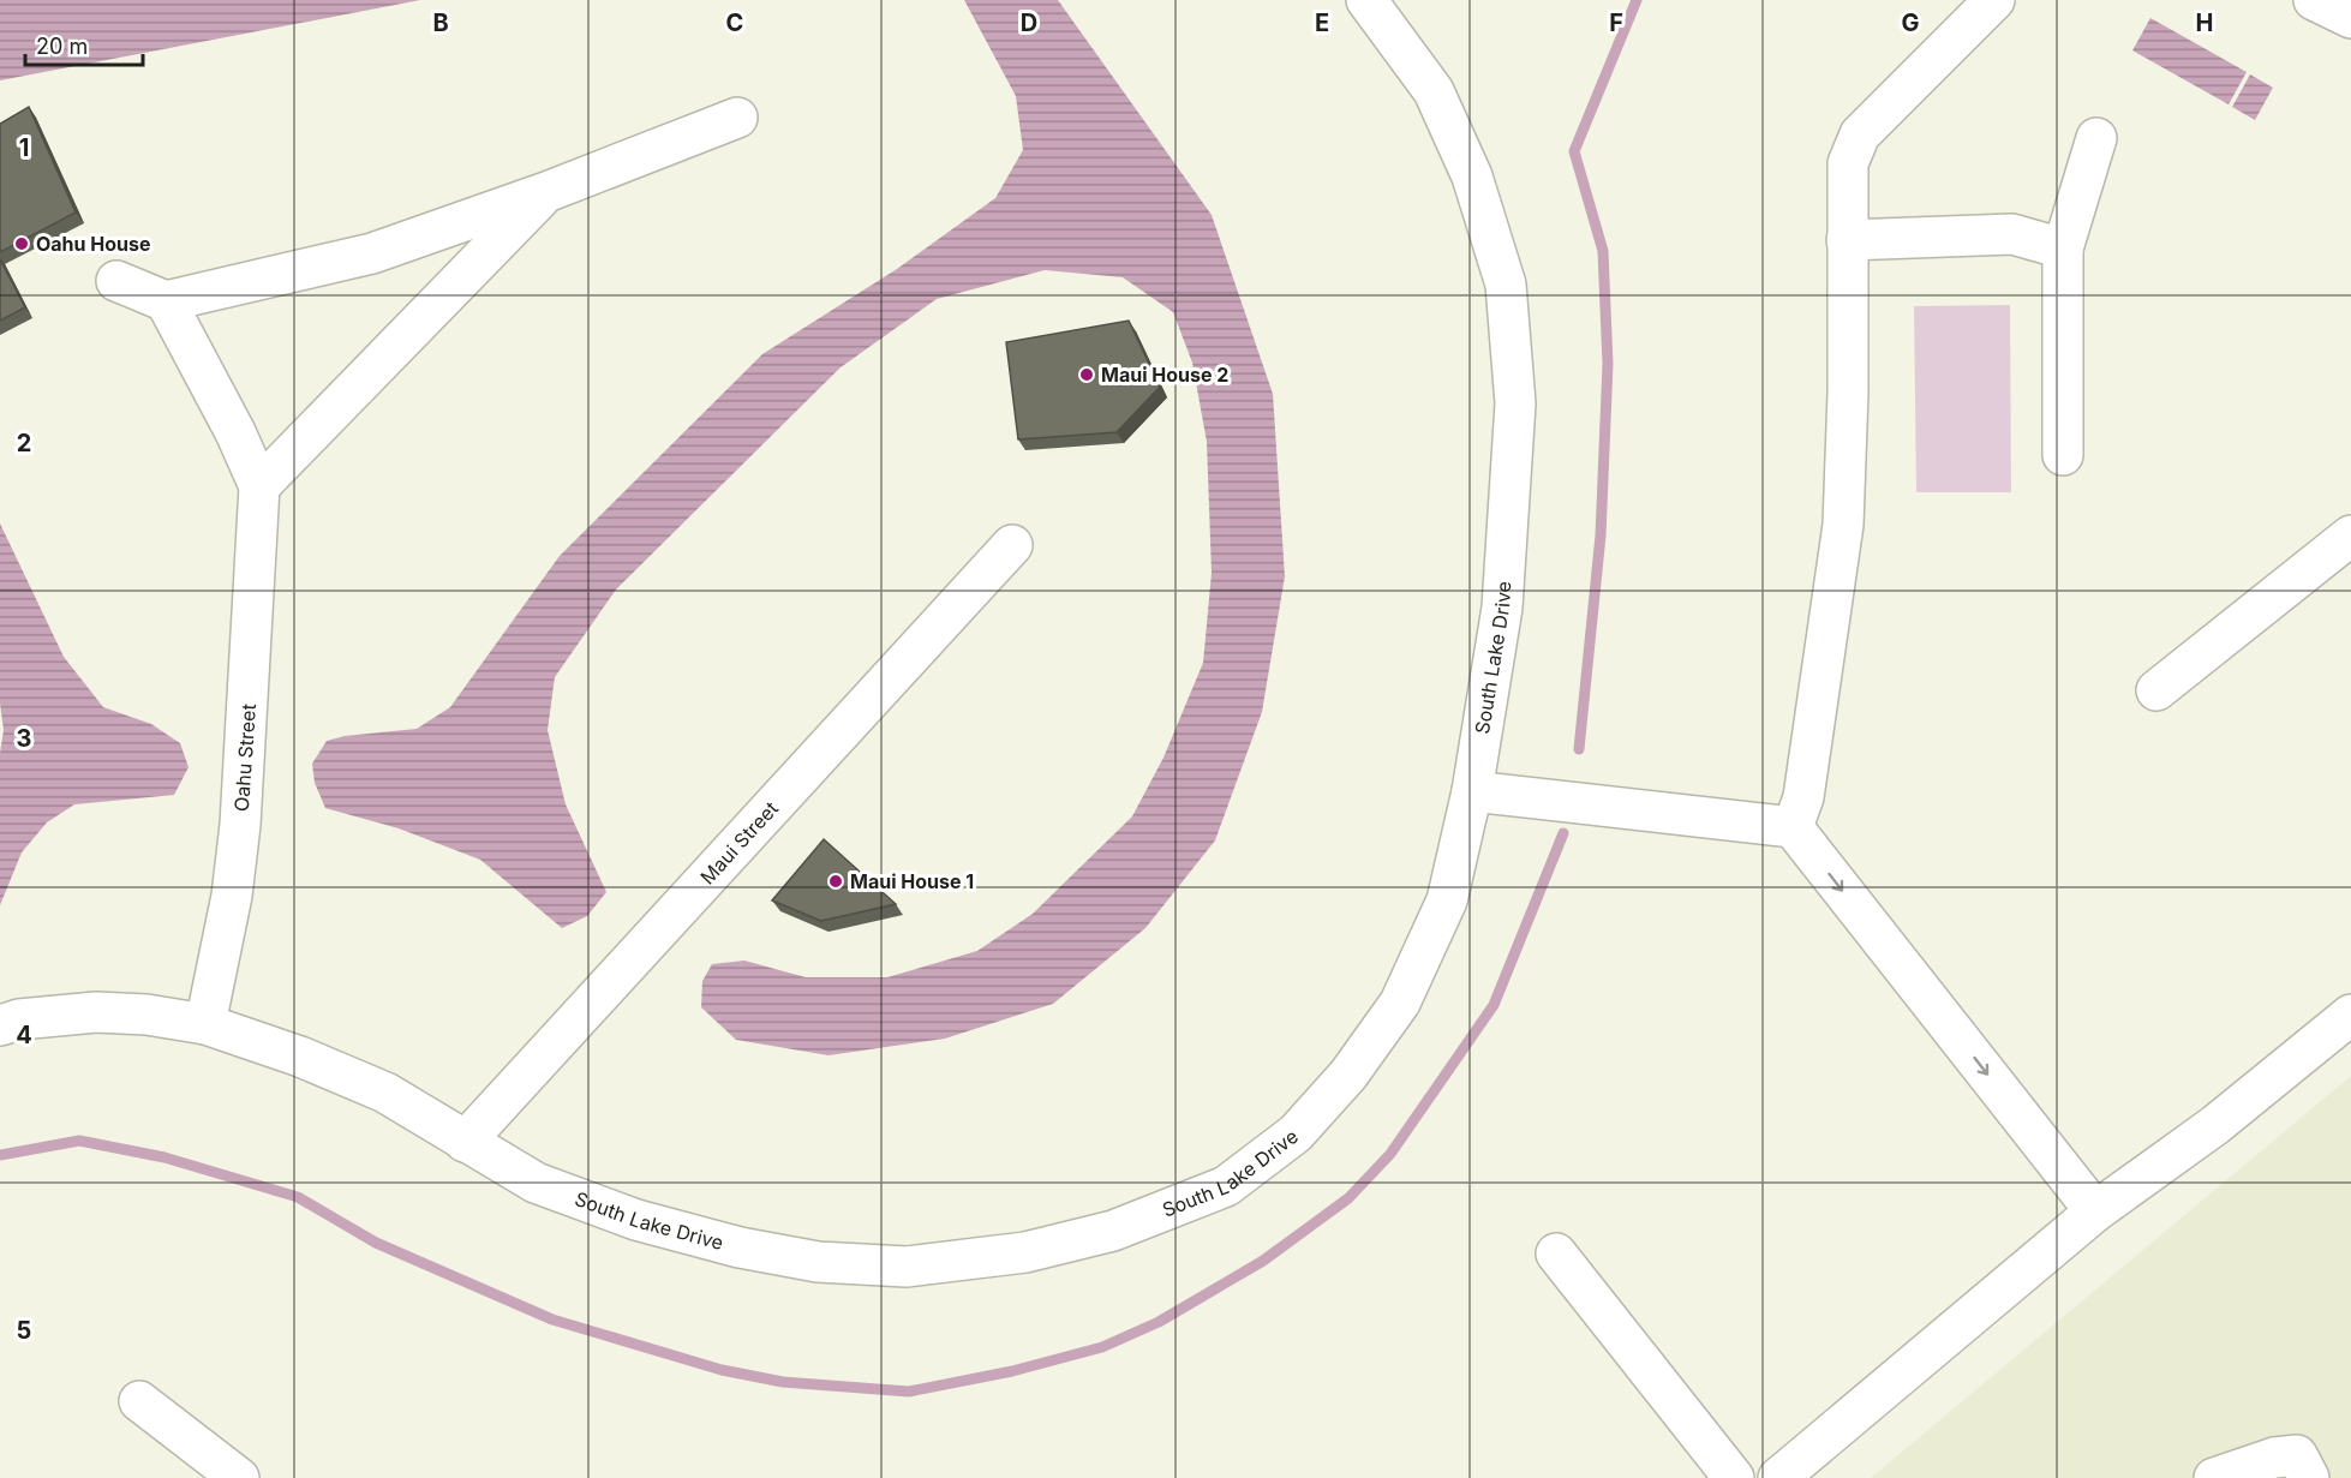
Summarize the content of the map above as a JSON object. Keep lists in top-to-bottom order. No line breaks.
{"streets":{"street":["South Lake Drive","Oahu Street","Maui Street"]},"crossings":[["South Lake Drive","Oahu Street"],["South Lake Drive","Maui Street"]],"places":["Oahu House","Maui House 2","Maui House 1"],"scale_bar":"20 m","grid":{"columns":["B","C","D","E","F","G","H"],"rows":["1","2","3","4","5"]}}
